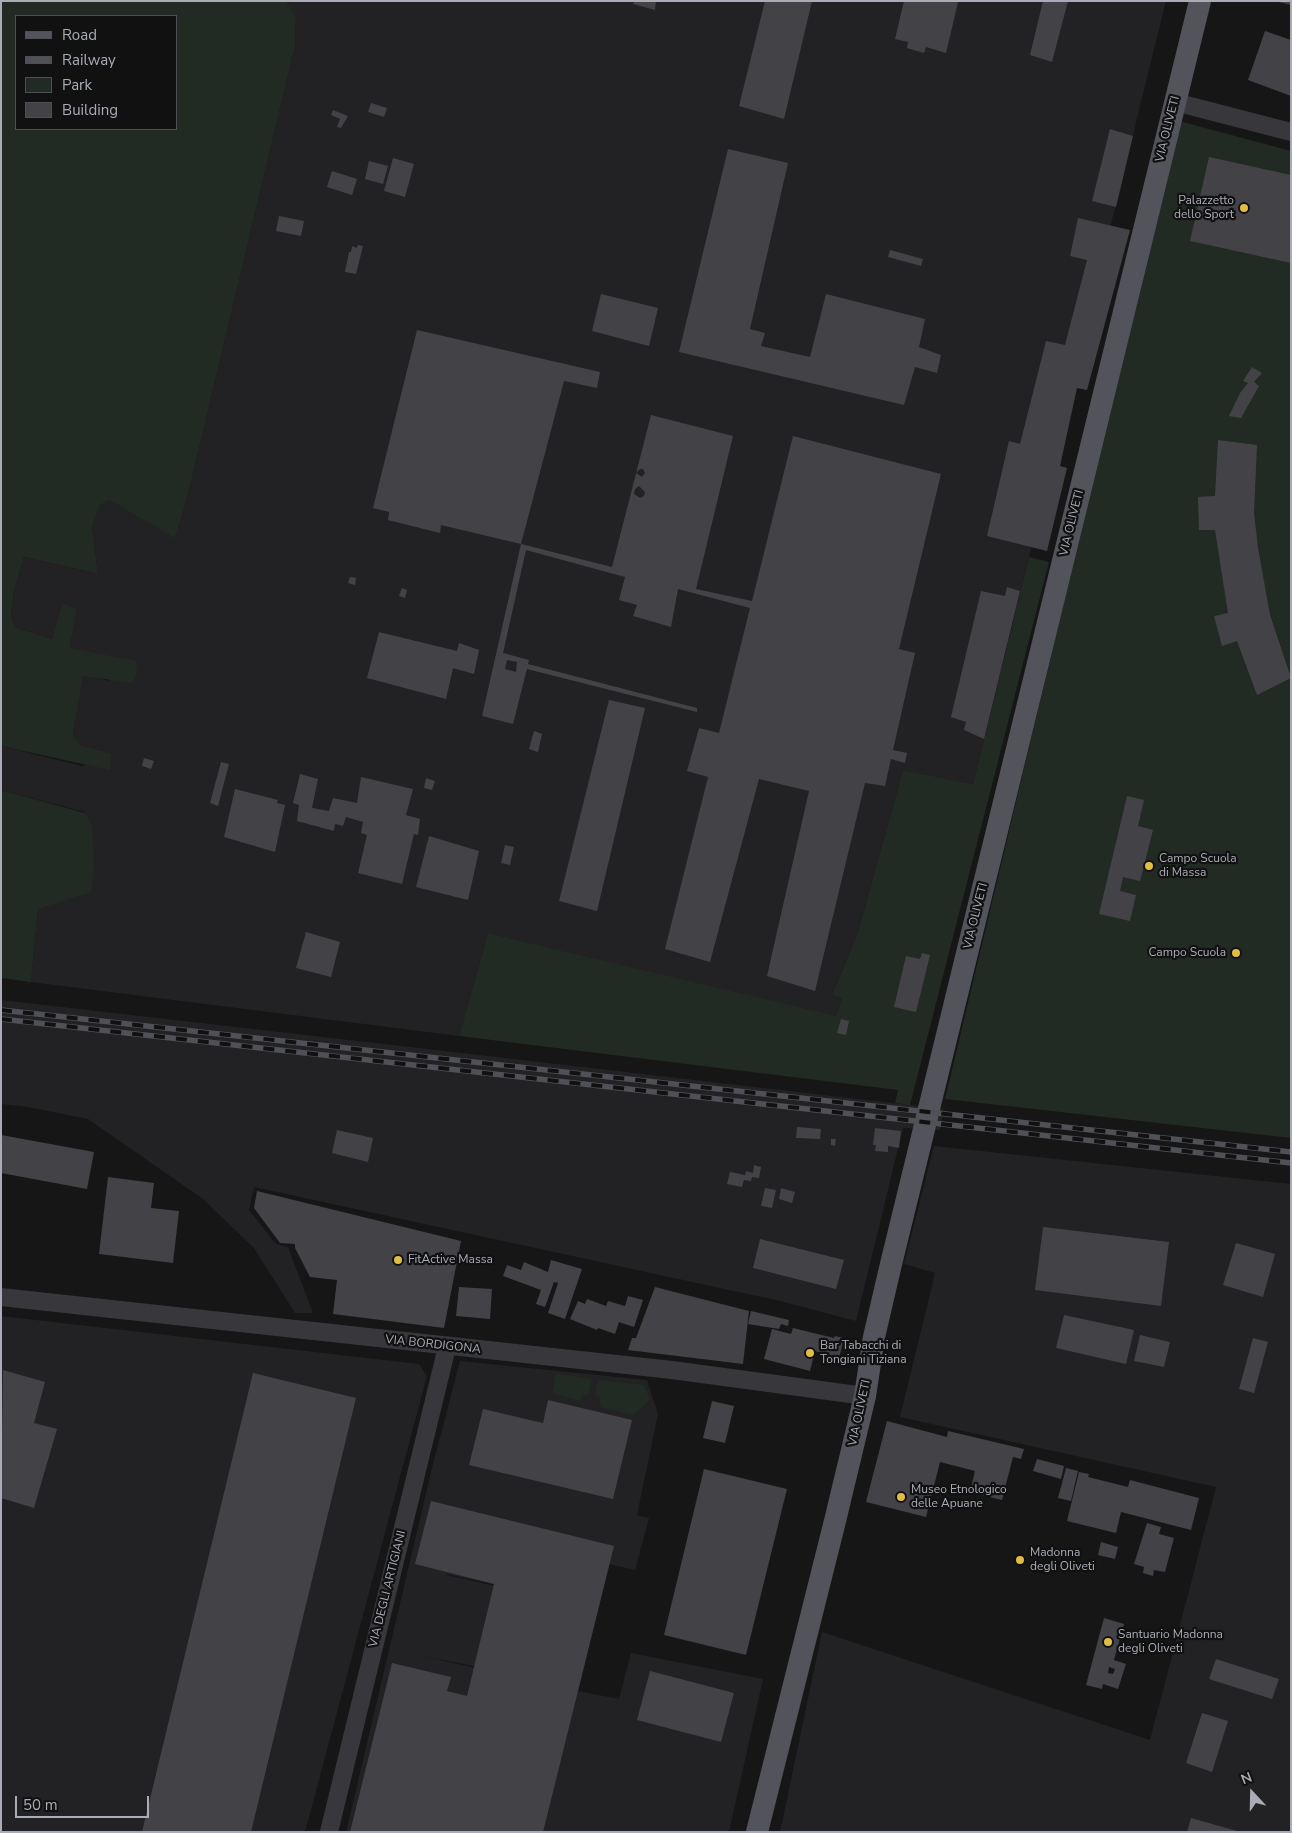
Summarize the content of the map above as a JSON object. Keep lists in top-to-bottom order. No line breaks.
{"streets":{"main road":["VIA OLIVETI"],"street":["VIA BORDIGONA","VIA DEGLI ARTIGIANI"]},"crossings":[["VIA OLIVETI","VIA BORDIGONA"],["VIA BORDIGONA","VIA DEGLI ARTIGIANI"]],"places":["Palazzetto dello Sport","Campo Scuola di Massa","Campo Scuola","FitActive Massa","Bar Tabacchi di Tongiani Tiziana","Museo Etnologico delle Apuane","Madonna degli Oliveti","Santuario Madonna degli Oliveti"],"legend":["Road","Railway","Park","Building"],"scale_bar":"50 m","north":"top"}
